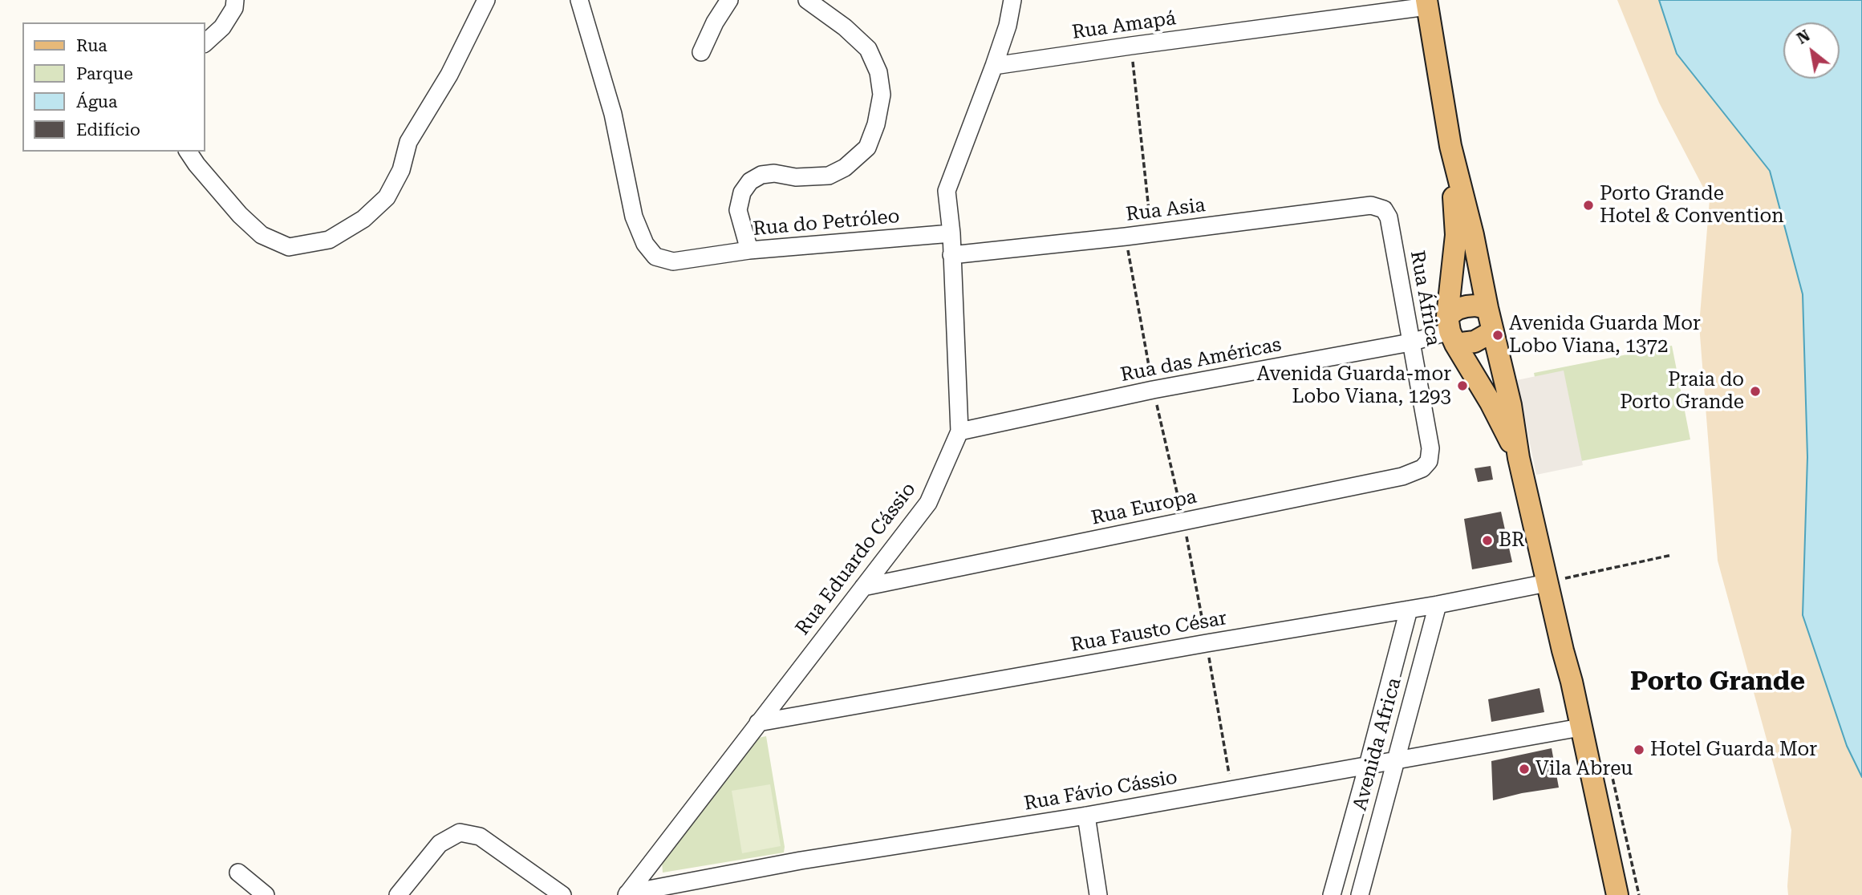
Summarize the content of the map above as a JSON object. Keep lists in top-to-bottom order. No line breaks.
{"streets":{"street":["Rua Amapá","Rua Asia","Rua do Petróleo","Rua África","Rua das Américas","Rua Europa","Rua Eduardo Cássio","Rua Fausto César","Avenida Africa","Rua Fávio Cássio"]},"crossings":[["Rua Amapá","Rua Eduardo Cássio"],["Rua Asia","Rua África"],["Rua Asia","Rua Eduardo Cássio"],["Rua do Petróleo","Rua Eduardo Cássio"],["Rua África","Rua das Américas"],["Rua África","Rua Europa"],["Rua das Américas","Rua Eduardo Cássio"],["Rua Europa","Rua Eduardo Cássio"],["Rua Eduardo Cássio","Rua Fausto César"],["Rua Eduardo Cássio","Rua Fávio Cássio"],["Rua Fausto César","Avenida Africa"],["Avenida Africa","Rua Fávio Cássio"]],"districts":["Porto Grande"],"places":["Porto Grande Hotel & Convention","Avenida Guarda Mor Lobo Viana, 1372","Avenida Guarda-mor Lobo Viana, 1293","Praia do Porto Grande","BR","Hotel Guarda Mor","Vila Abreu"],"legend":["Rua","Parque","Água","Edifício"],"north":"top left"}
